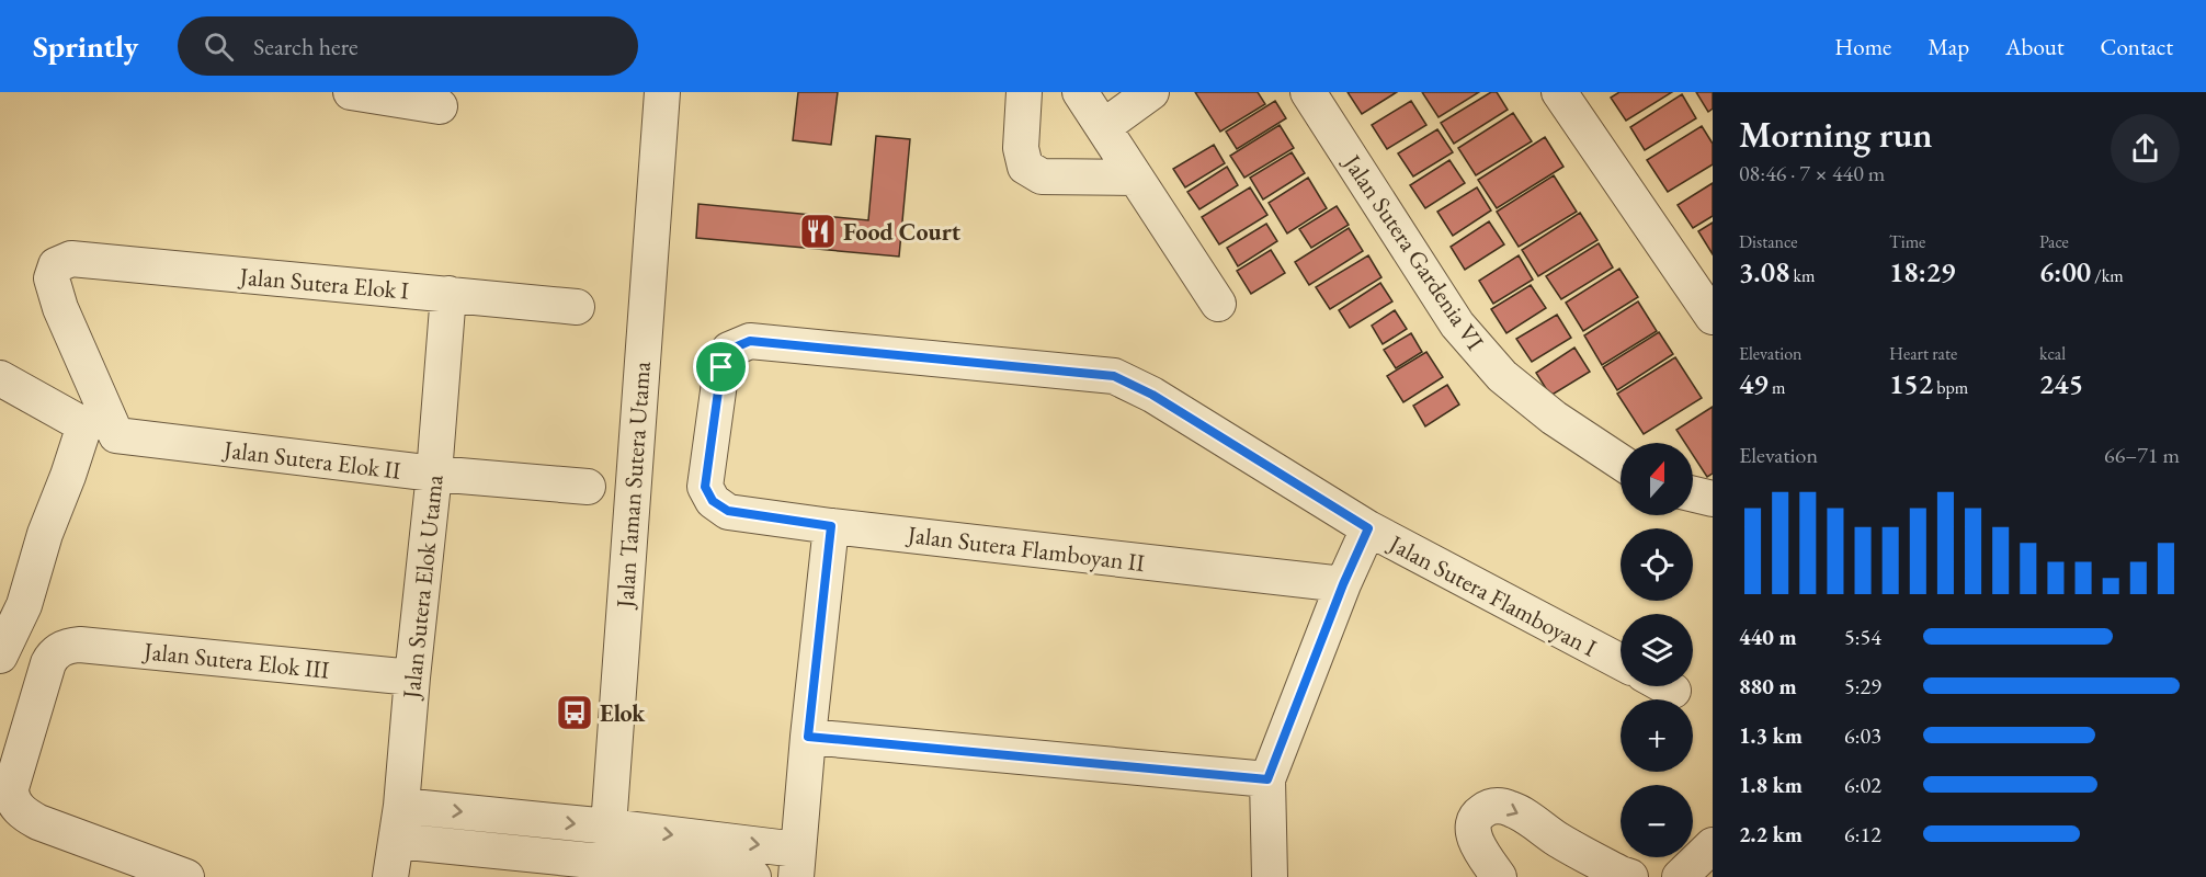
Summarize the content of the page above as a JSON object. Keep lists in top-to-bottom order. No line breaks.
{"streets":{"street":["Jalan Sutera Gardenia VI","Jalan Sutera Elok I","Jalan Sutera Elok II","Jalan Taman Sutera Utama","Jalan Sutera Flamboyan II","Jalan Sutera Elok Utama","Jalan Sutera Flamboyan I","Jalan Sutera Elok III"]},"crossings":[["Jalan Sutera Elok I","Jalan Sutera Elok II"],["Jalan Sutera Elok I","Jalan Sutera Elok Utama"],["Jalan Sutera Elok II","Jalan Sutera Elok Utama"],["Jalan Sutera Flamboyan II","Jalan Sutera Flamboyan I"],["Jalan Sutera Elok Utama","Jalan Sutera Elok III"]],"places":{"restaurant":["Food Court"],"bus stop":["Elok"]},"north":"top","page":{"header":"Sprintly","search":"Search here","nav":["Home","Map","About","Contact"],"heading":["Morning run","08:46 · 7 × 440 m"],"stats":[["Distance","3.08 km"],["Time","18:29"],["Pace","6:00 /km"],["Elevation","49 m"],["Heart rate","152 bpm"],["kcal","245"]],"chart":["Elevation","66–71 m"],"map_buttons":["+","−"],"list":[{"name":"440 m","note":"5:54"},{"name":"880 m","note":"5:29"},{"name":"1.3 km","note":"6:03"},{"name":"1.8 km","note":"6:02"},{"name":"2.2 km","note":"6:12"}]}}
